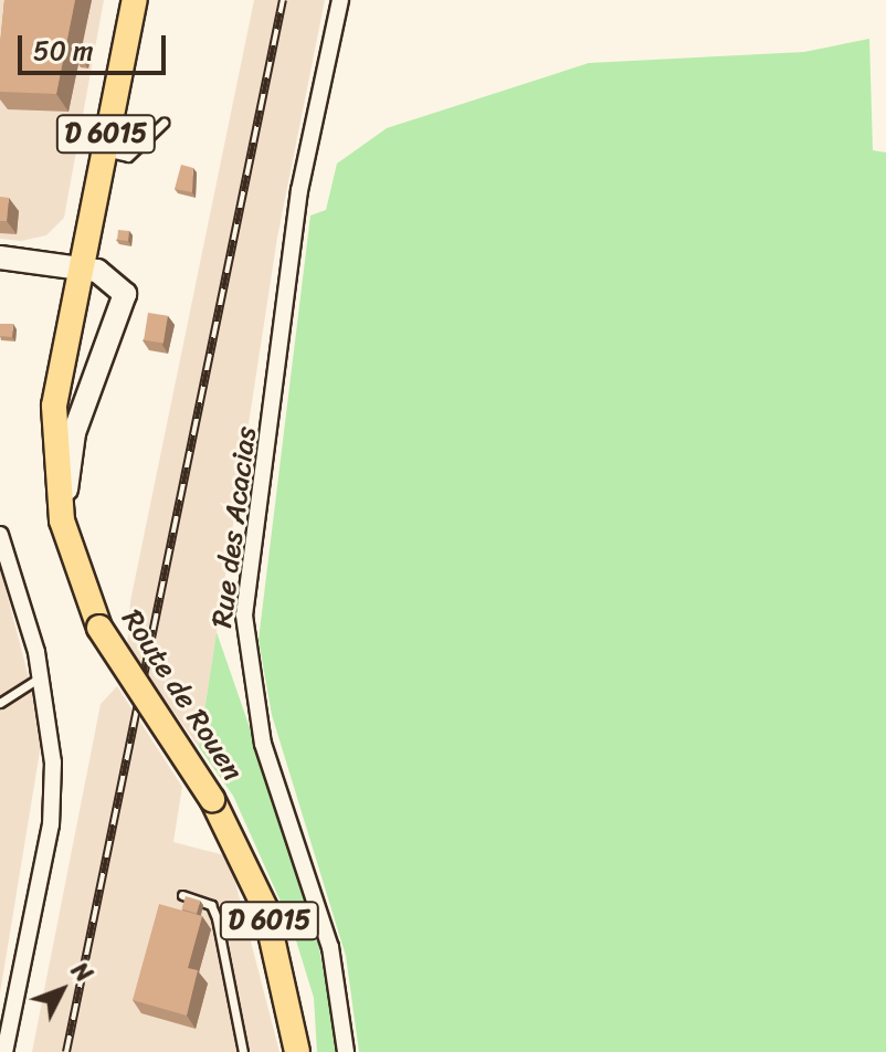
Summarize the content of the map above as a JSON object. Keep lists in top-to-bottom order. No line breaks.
{"streets":{"main road":["D 6015","Route de Rouen"],"street":["Rue des Acacias"]},"scale_bar":"50 m","north":"top right"}
